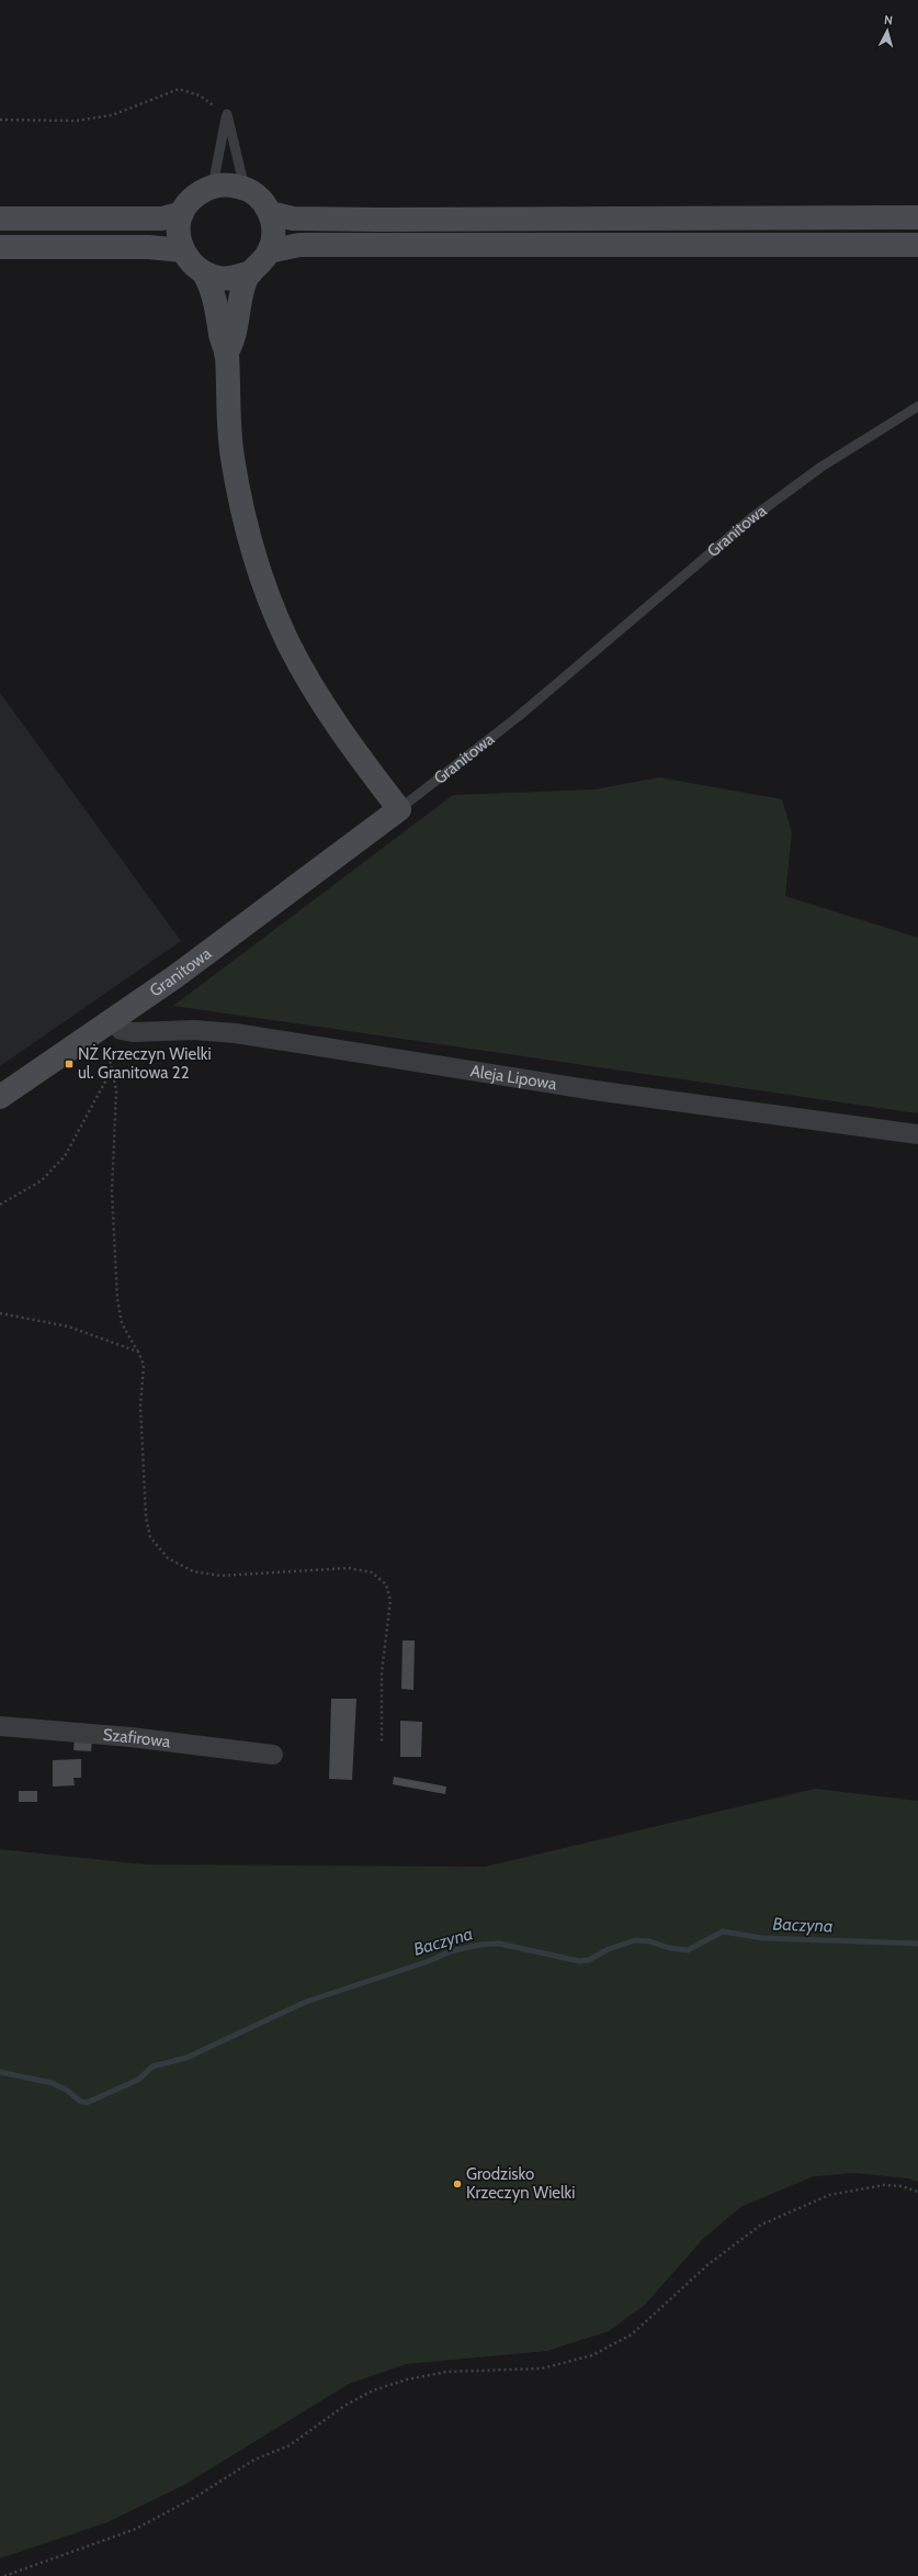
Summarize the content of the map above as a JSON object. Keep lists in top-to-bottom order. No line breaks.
{"streets":{"main road":["Granitowa"],"street":["Aleja Lipowa","Szafirowa"]},"crossings":[["Granitowa","Aleja Lipowa"]],"water":["Baczyna"],"places":{"transit":["NŻ Krzeczyn Wielki ul. Granitowa 22"],"other":["Grodzisko Krzeczyn Wielki"]},"north":"top"}
